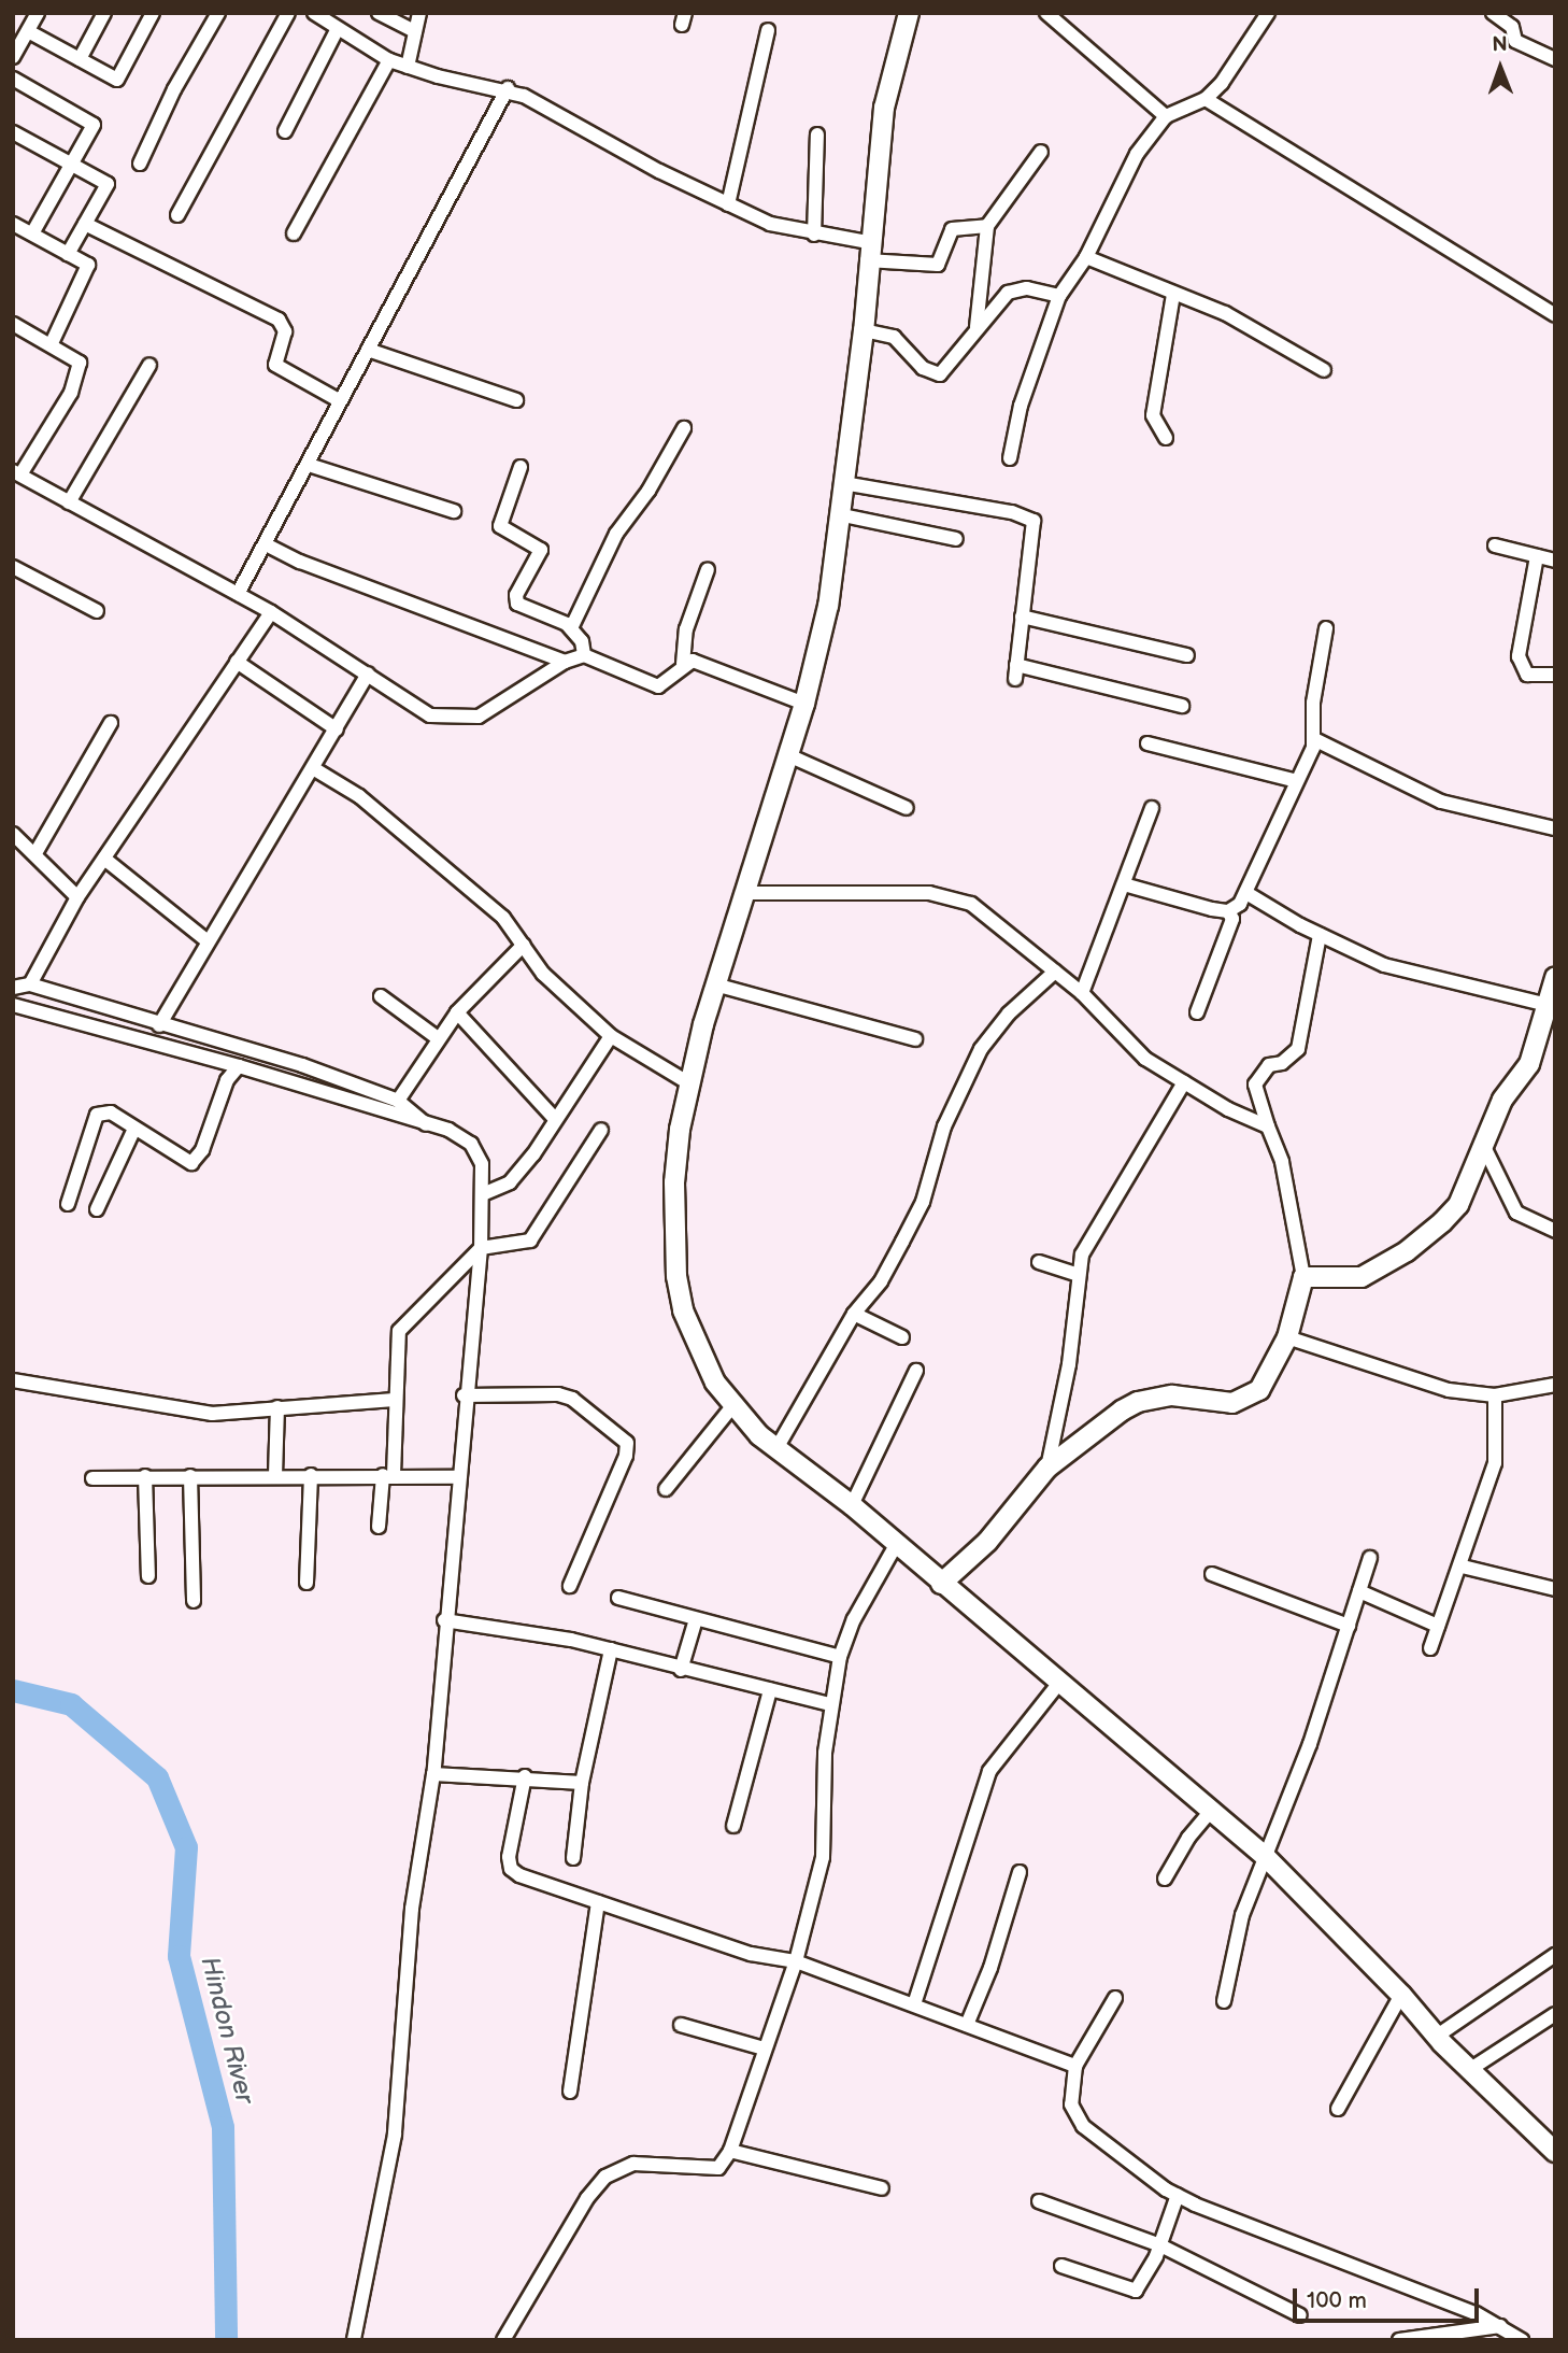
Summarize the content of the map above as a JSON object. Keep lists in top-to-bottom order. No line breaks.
{"water":["Hindon River"],"scale_bar":"100 m","north":"top"}
